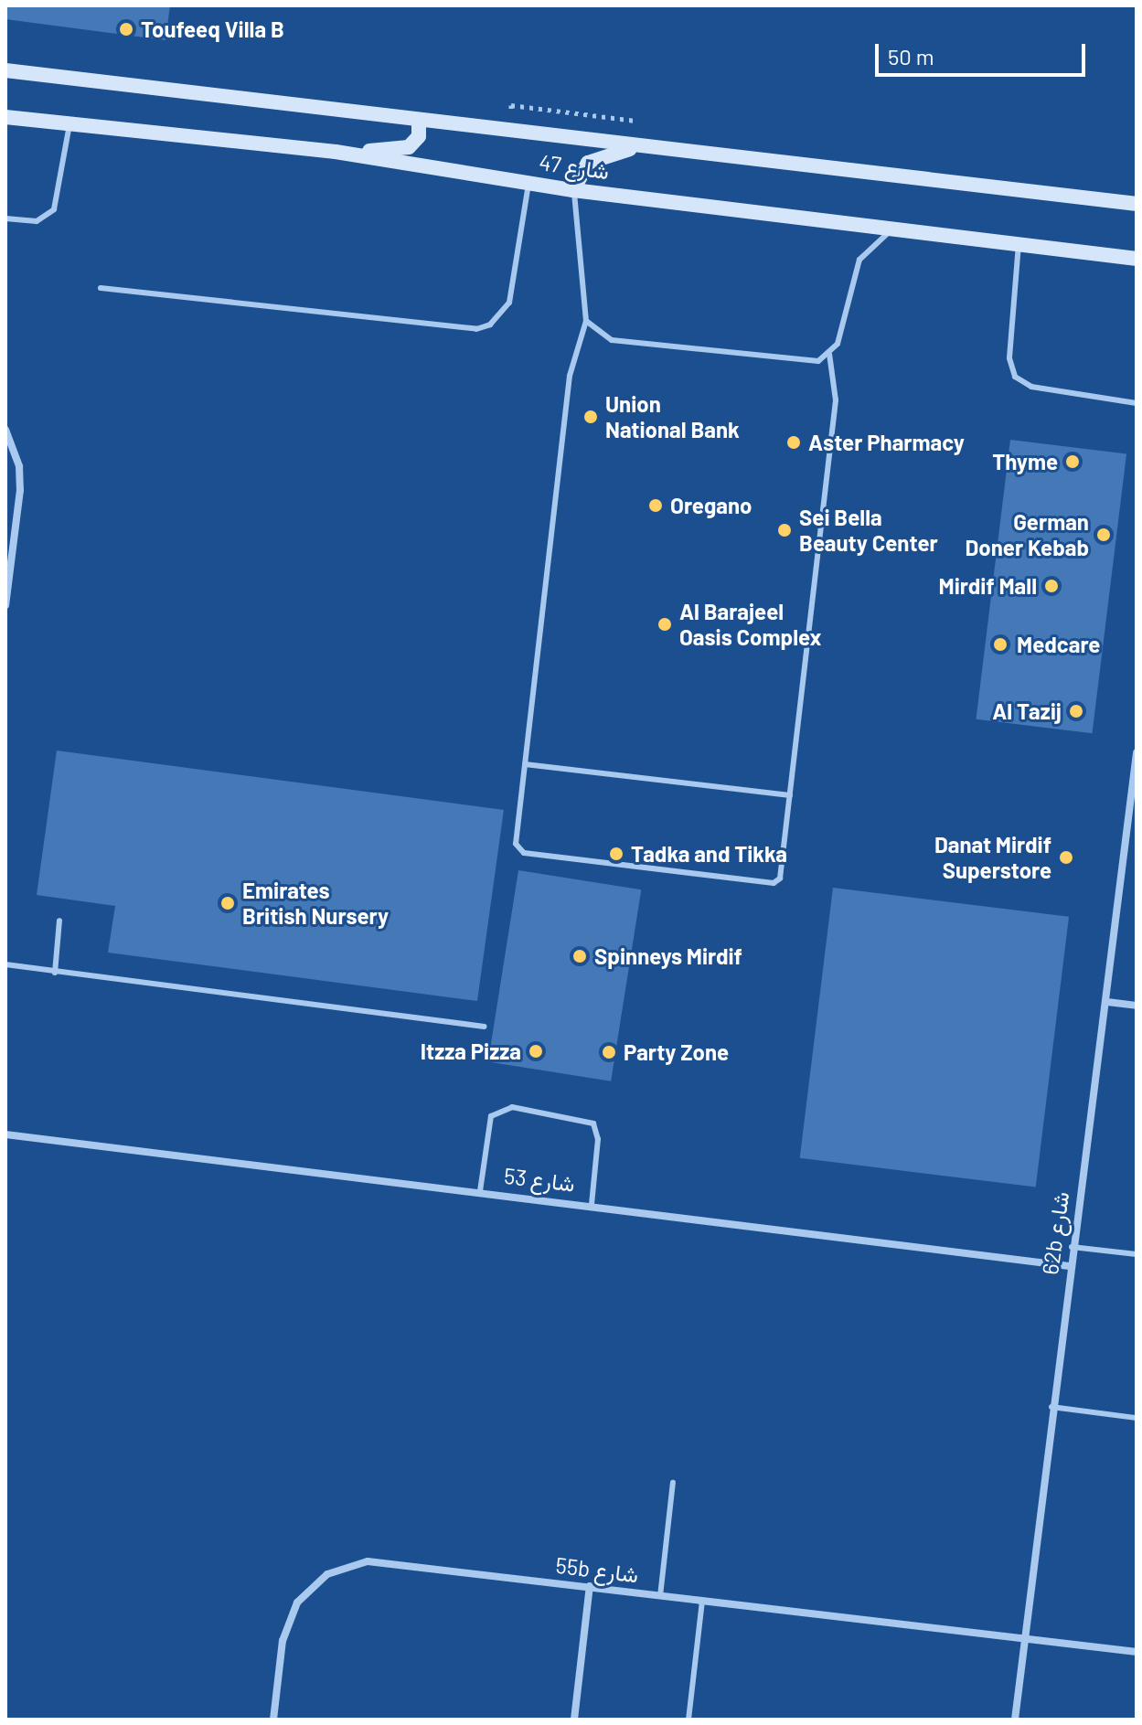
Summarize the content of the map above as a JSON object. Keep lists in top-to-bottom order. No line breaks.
{"streets":{"street":["شارع 47","شارع 53","62b شارع","55b شارع"]},"crossings":[["شارع 53","62b شارع"],["62b شارع","55b شارع"]],"places":["Toufeeq Villa B","Union National Bank","Aster Pharmacy","Thyme","Oregano","Sei Bella Beauty Center","German Doner Kebab","Mirdif Mall","Al Barajeel Oasis Complex","Medcare","Al Tazij","Tadka and Tikka","Danat Mirdif Superstore","Emirates British Nursery","Spinneys Mirdif","Itzza Pizza","Party Zone"],"scale_bar":"50 m"}
